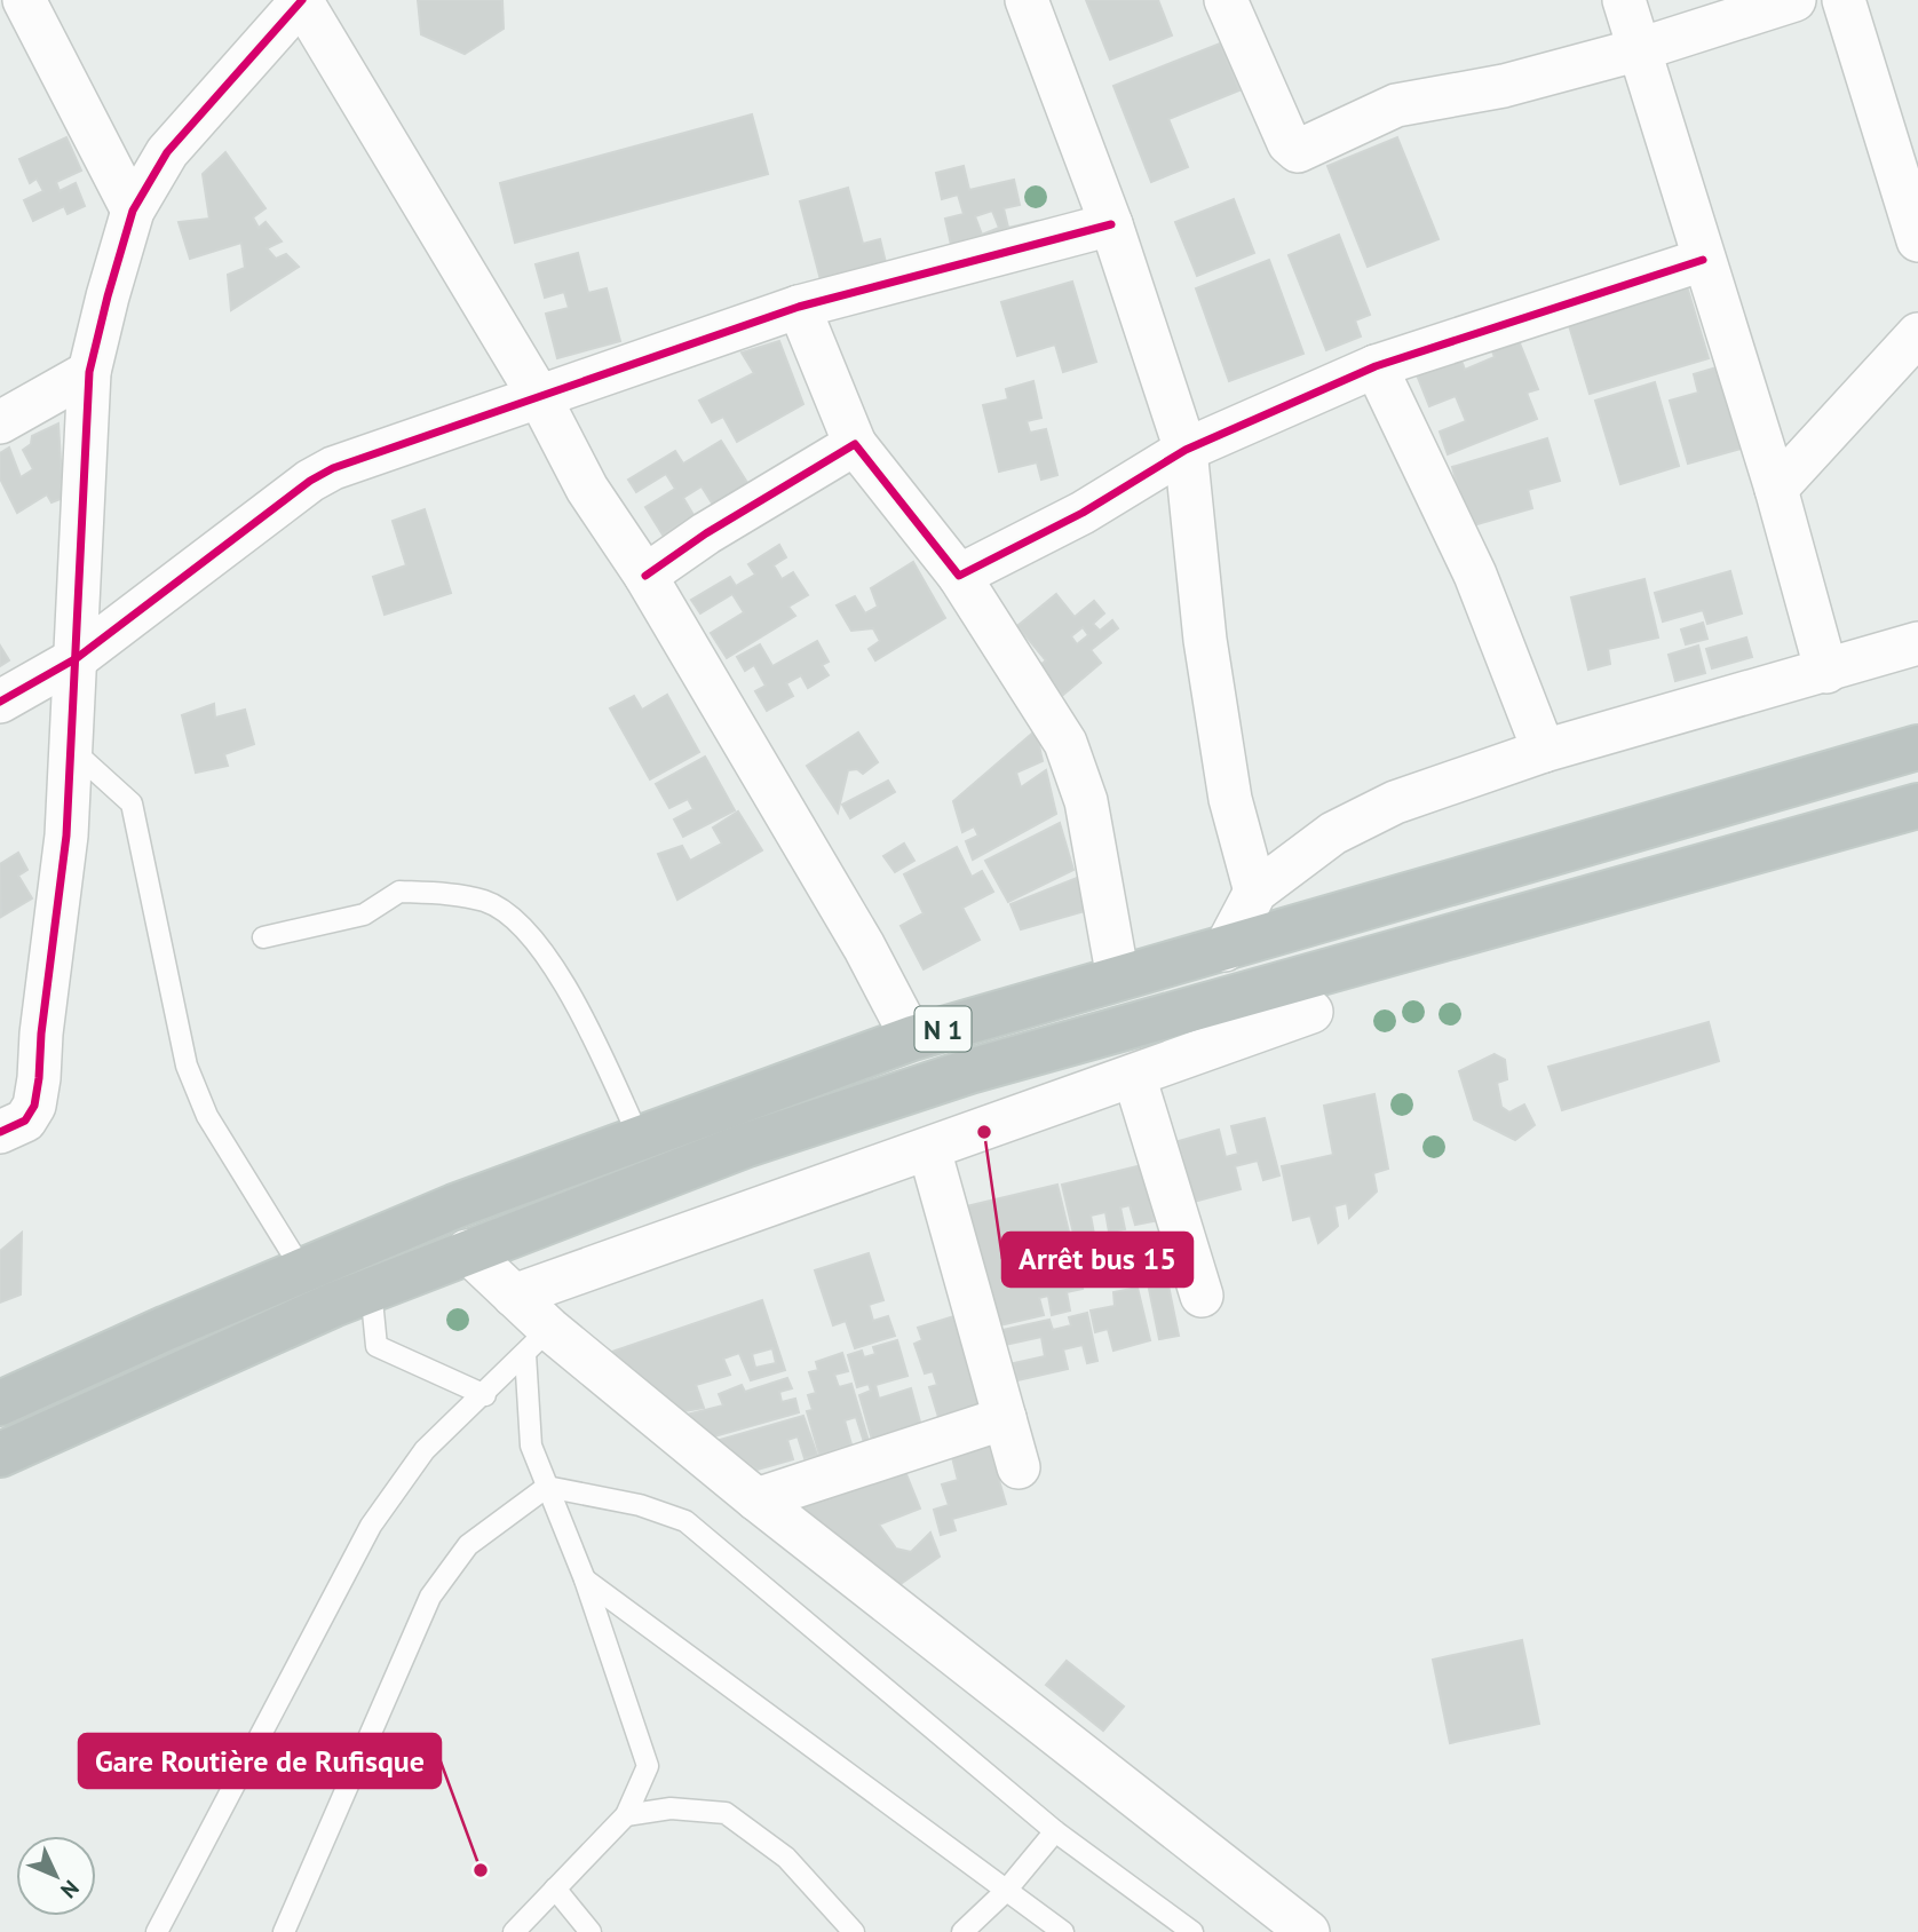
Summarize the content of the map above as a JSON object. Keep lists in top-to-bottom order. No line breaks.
{"streets":{"highway":["N 1"]},"places":["Arrêt bus 15","Gare Routière de Rufisque"],"north":"bottom right"}
